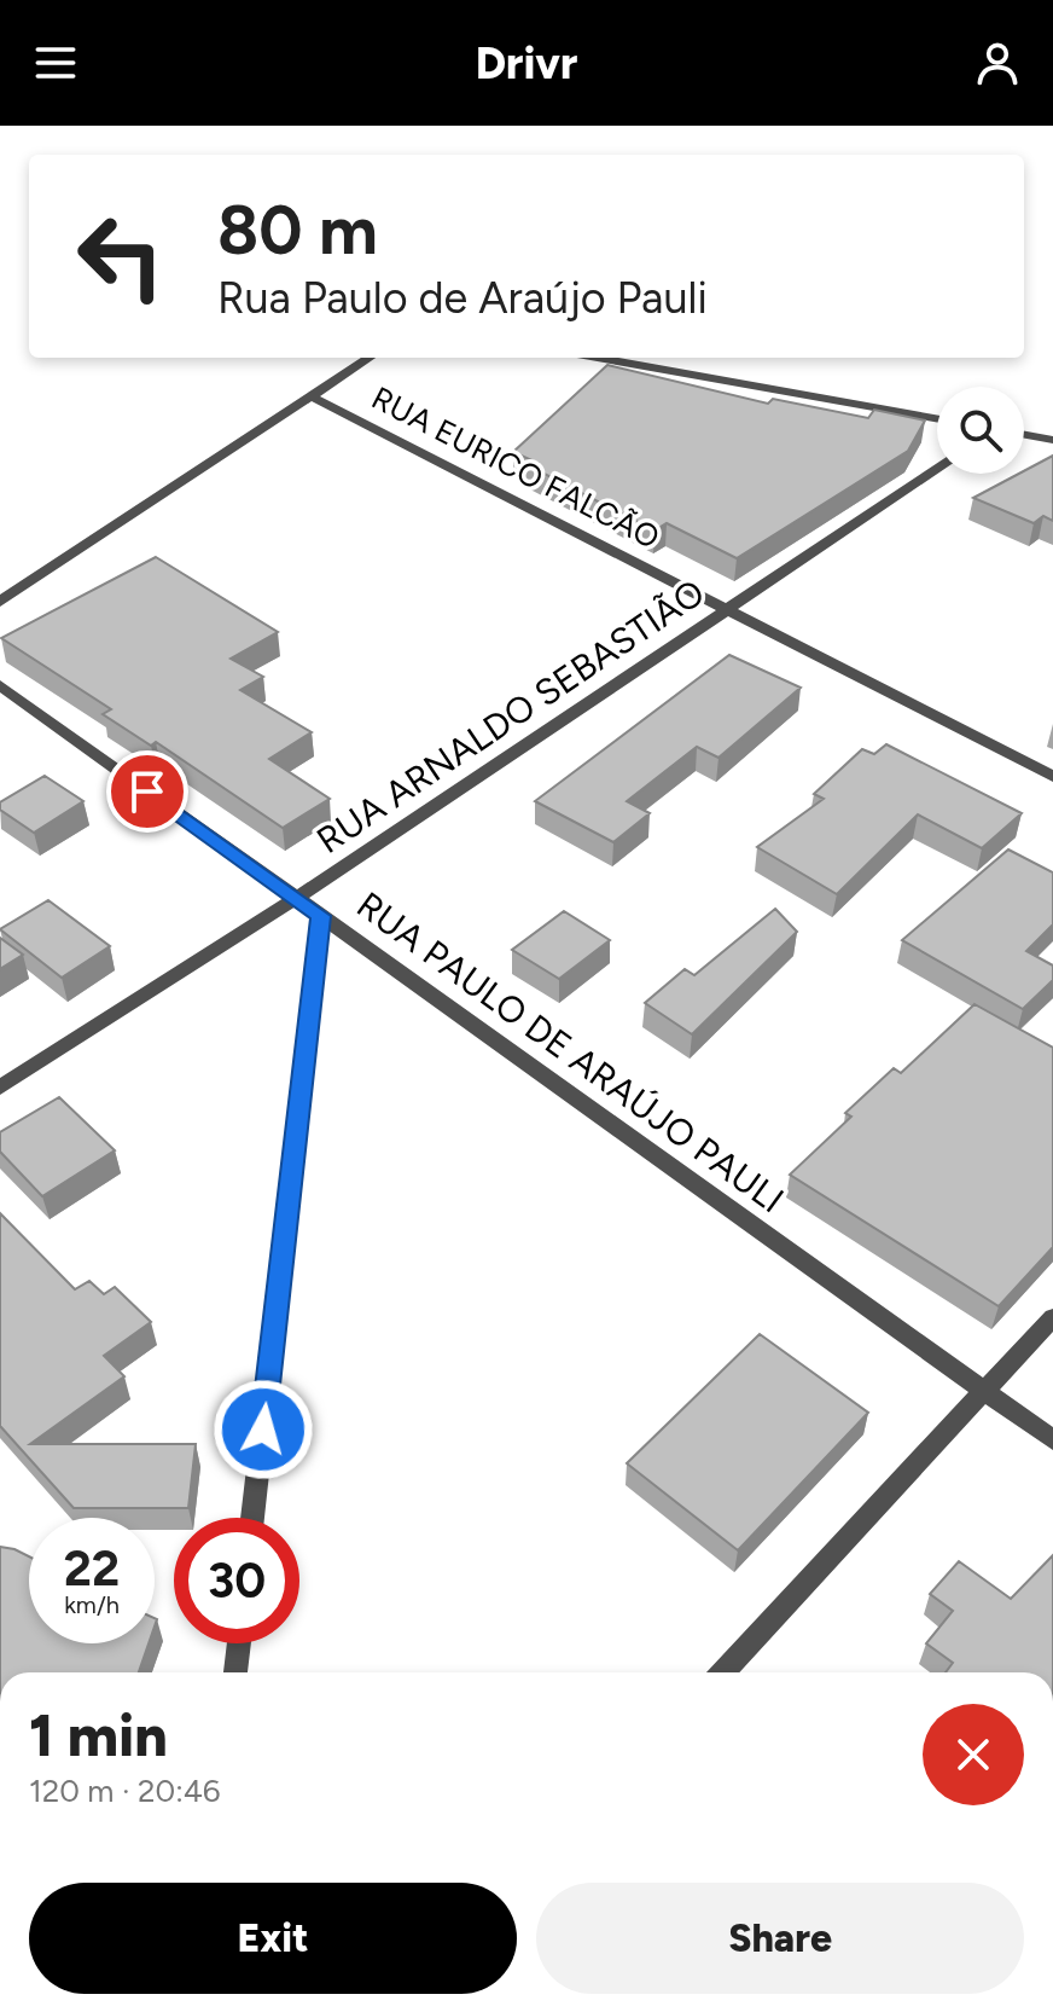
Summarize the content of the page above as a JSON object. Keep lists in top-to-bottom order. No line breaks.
{"streets":{"street":["RUA EURICO FALCÃO","RUA ARNALDO SEBASTIÃO","RUA PAULO DE ARAÚJO PAULI"]},"crossings":[["RUA EURICO FALCÃO","RUA ARNALDO SEBASTIÃO"],["RUA ARNALDO SEBASTIÃO","RUA PAULO DE ARAÚJO PAULI"]],"page":{"header":"Drivr","turn":["80 m","Rua Paulo de Araújo Pauli"],"speed":"22 km/h","limit":"30","heading":["1 min","120 m · 20:46"],"buttons":["Exit","Share"]}}
